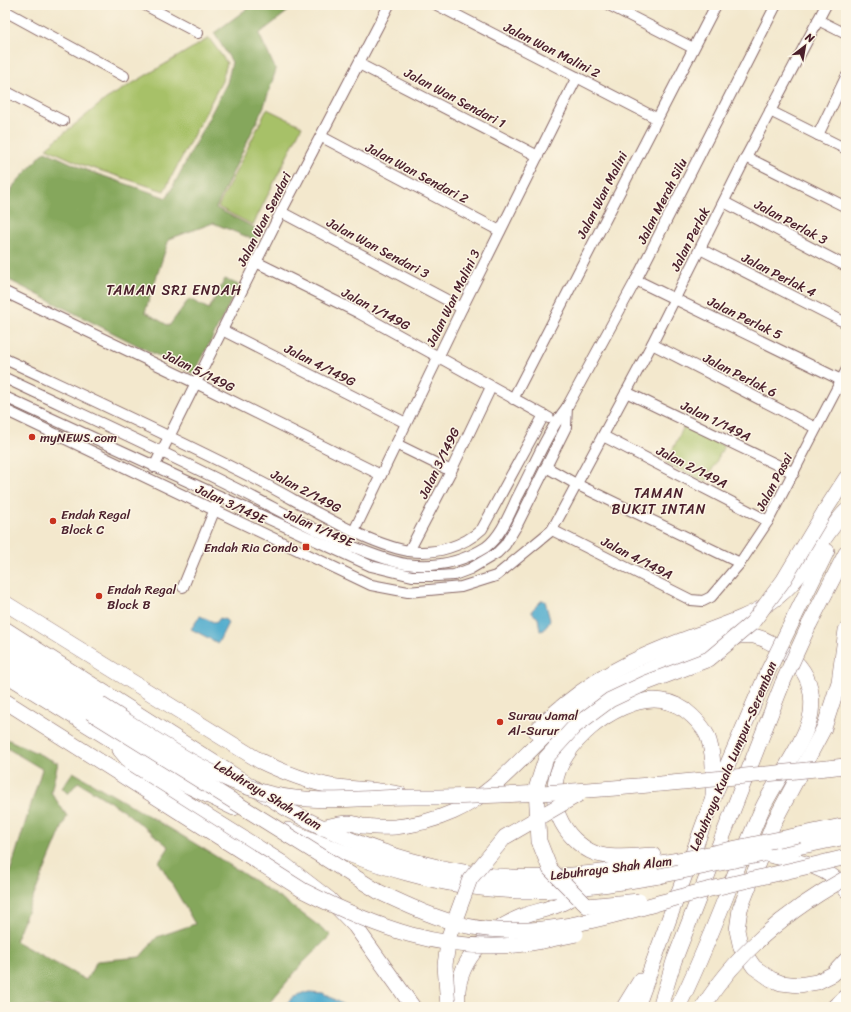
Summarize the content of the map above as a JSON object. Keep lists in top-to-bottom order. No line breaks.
{"streets":{"highway":["Lebuhraya Kuala Lumpur–Seremban","Lebuhraya Shah Alam"],"street":["Jalan Wan Malini 2","Jalan Wan Sendari 1","Jalan Wan Sendari 2","Jalan Wan Malini","Jalan Merah Silu","Jalan Wan Sendari","Jalan Perlak 3","Jalan Perlak","Jalan Wan Sendari 3","Jalan Perlak 4","Jalan Wan Malini 3","Jalan 1/149G","Jalan Perlak 5","Jalan 4/149G","Jalan 5/149G","Jalan Perlak 6","Jalan 1/149A","Jalan 3/149G","Jalan 2/149A","Jalan Pasai","Jalan 2/149G","Jalan 3/149E","Jalan 1/149E","Jalan 4/149A"]},"crossings":[["Jalan Wan Malini 2","Jalan Wan Malini"],["Jalan Wan Malini 2","Jalan Wan Malini 3"],["Jalan Wan Sendari 1","Jalan Wan Sendari"],["Jalan Wan Sendari 1","Jalan Wan Malini 3"],["Jalan Wan Sendari 2","Jalan Wan Sendari"],["Jalan Wan Sendari 2","Jalan Wan Malini 3"],["Jalan Wan Malini","Jalan 1/149G"],["Jalan Merah Silu","Jalan 1/149G"],["Jalan Merah Silu","Jalan Perlak 5"],["Jalan Merah Silu","Jalan 1/149E"],["Jalan Wan Sendari","Jalan Wan Sendari 3"],["Jalan Wan Sendari","Jalan 1/149G"],["Jalan Wan Sendari","Jalan 4/149G"],["Jalan Wan Sendari","Jalan 5/149G"],["Jalan Wan Sendari","Jalan 2/149G"],["Jalan Wan Sendari","Jalan 1/149E"],["Jalan Perlak 3","Jalan Perlak"],["Jalan Perlak","Jalan Perlak 4"],["Jalan Perlak","Jalan Perlak 5"],["Jalan Perlak","Jalan Perlak 6"],["Jalan Perlak","Jalan 1/149A"],["Jalan Perlak","Jalan 2/149A"],["Jalan Perlak","Jalan 3/149E"],["Jalan Wan Sendari 3","Jalan Wan Malini 3"],["Jalan Wan Malini 3","Jalan 1/149G"],["Jalan Wan Malini 3","Jalan 4/149G"],["Jalan Wan Malini 3","Jalan 5/149G"],["Jalan Wan Malini 3","Jalan 2/149G"],["Jalan 1/149G","Jalan 3/149G"],["Jalan 1/149G","Jalan 2/149G"],["Jalan 1/149G","Jalan 1/149E"],["Jalan Perlak 5","Jalan Pasai"],["Jalan Perlak 6","Jalan Pasai"],["Jalan 1/149A","Jalan Pasai"],["Jalan 3/149G","Jalan 2/149G"],["Jalan 2/149A","Jalan Pasai"],["Jalan Pasai","Jalan 4/149A"],["Jalan 3/149E","Jalan 4/149A"]],"districts":["TAMAN SRI ENDAH","TAMAN BUKIT INTAN"],"places":{"other":["myNEWS.com","Endah Regal Block C","Endah Regal Block B","Surau Jamal Al-Surur"],"transit":["Endah Ria Condo"]},"north":"top right"}
